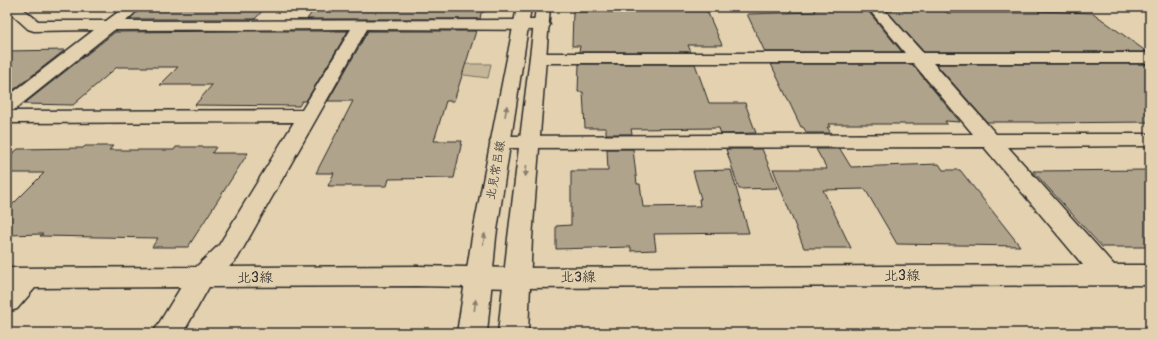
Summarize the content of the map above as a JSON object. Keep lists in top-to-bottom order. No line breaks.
{"streets":{"street":["北見常呂線","北3線"]},"crossings":[["北見常呂線","北3線"]]}
